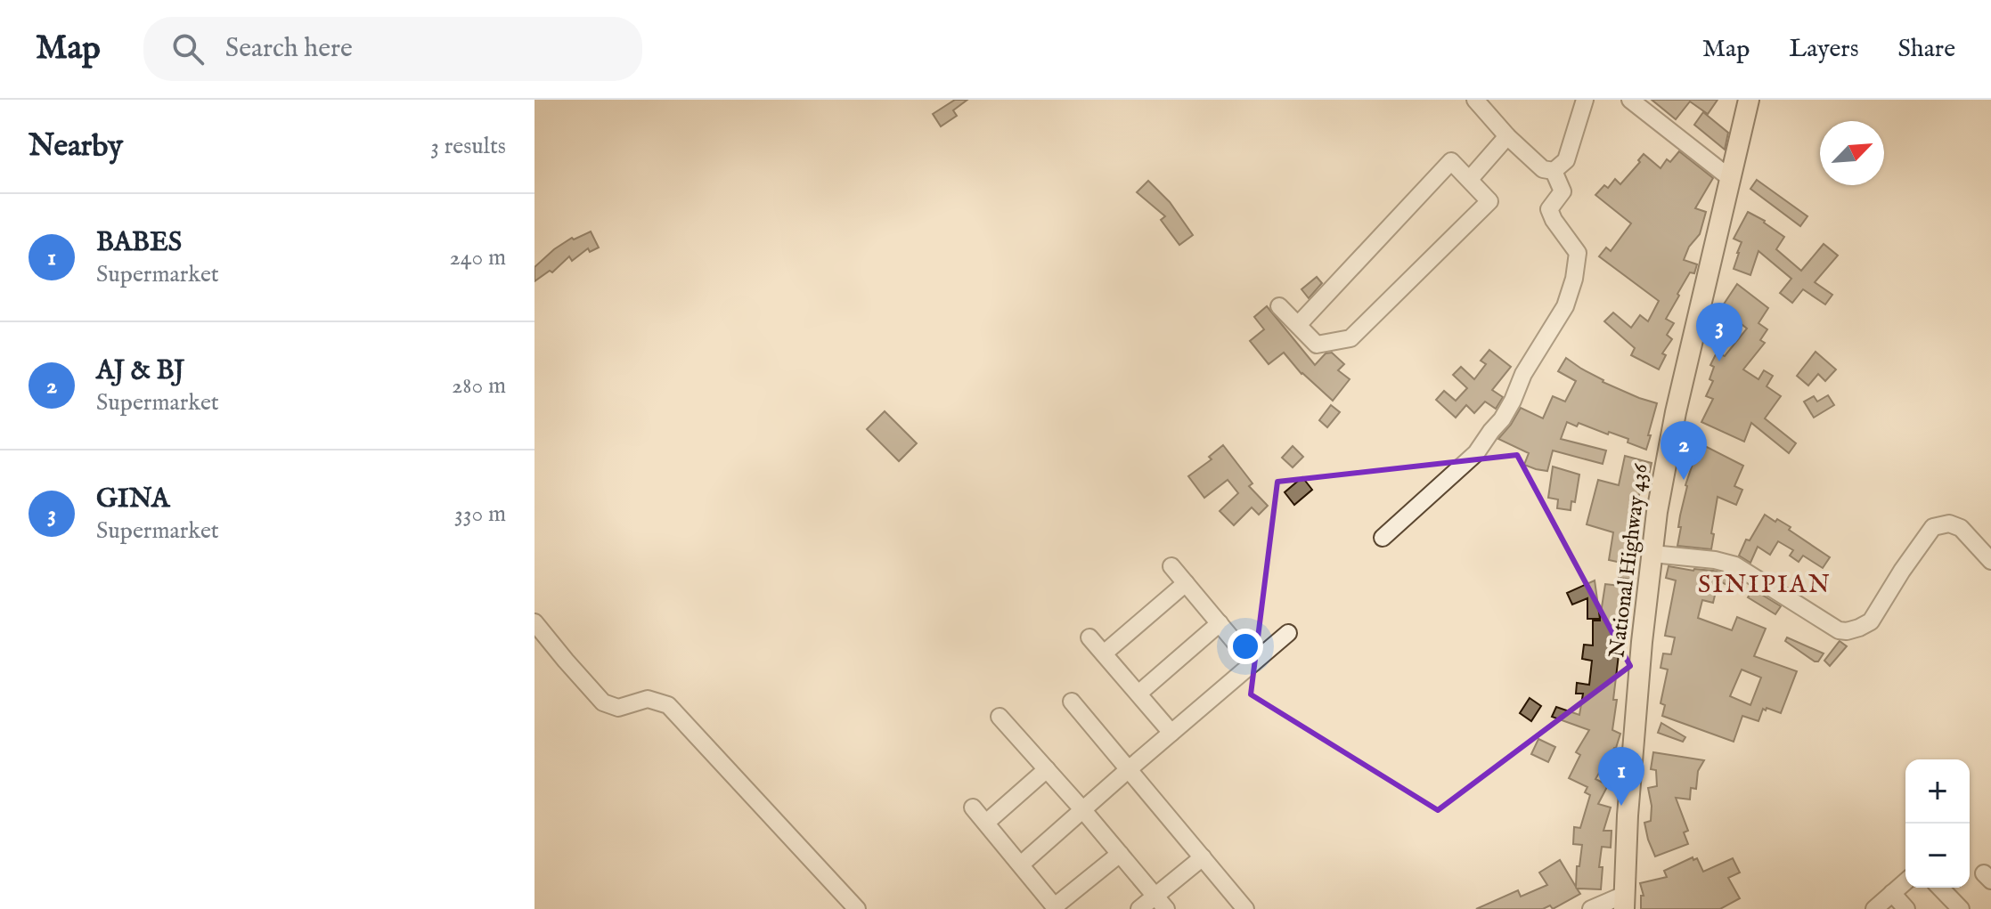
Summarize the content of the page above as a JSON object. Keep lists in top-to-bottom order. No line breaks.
{"streets":{"main road":["National Highway 436"]},"districts":["SINIPIAN"],"north":"top right","page":{"header":"Map","search":"Search here","nav":["Map","Layers","Share"],"heading":["Nearby","3 results"],"list":[{"mark":"1","name":"BABES","note":"Supermarket","value":"240 m"},{"mark":"2","name":"AJ & BJ","note":"Supermarket","value":"280 m"},{"mark":"3","name":"GINA","note":"Supermarket","value":"330 m"}],"pins":["3","2","1"],"map_buttons":["+","−"]}}
